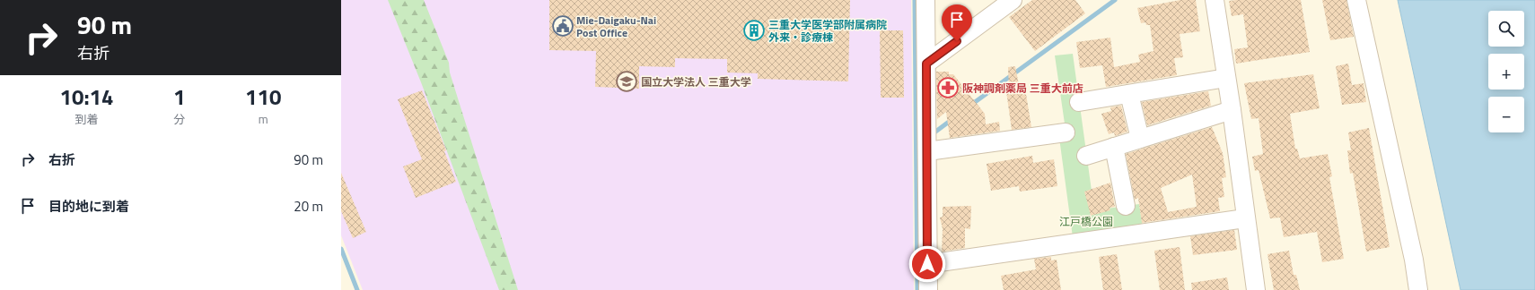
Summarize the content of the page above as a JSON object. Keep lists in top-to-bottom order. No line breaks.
{"parks":["江戸橋公園"],"places":{"public building":["Mie-Daigaku-Nai Post Office"],"building":["三重大学医学部附属病院 外来・診療棟"],"school or university":["国立大学法人 三重大学"],"pharmacy":["阪神調剤薬局 三重大前店"]},"page":{"turn":["90 m","右折"],"map_buttons":["+","−"],"eta":["10:14","到着","1","分","110","m"],"list":[{"name":"右折","value":"90 m"},{"name":"目的地に到着","value":"20 m"}]}}
